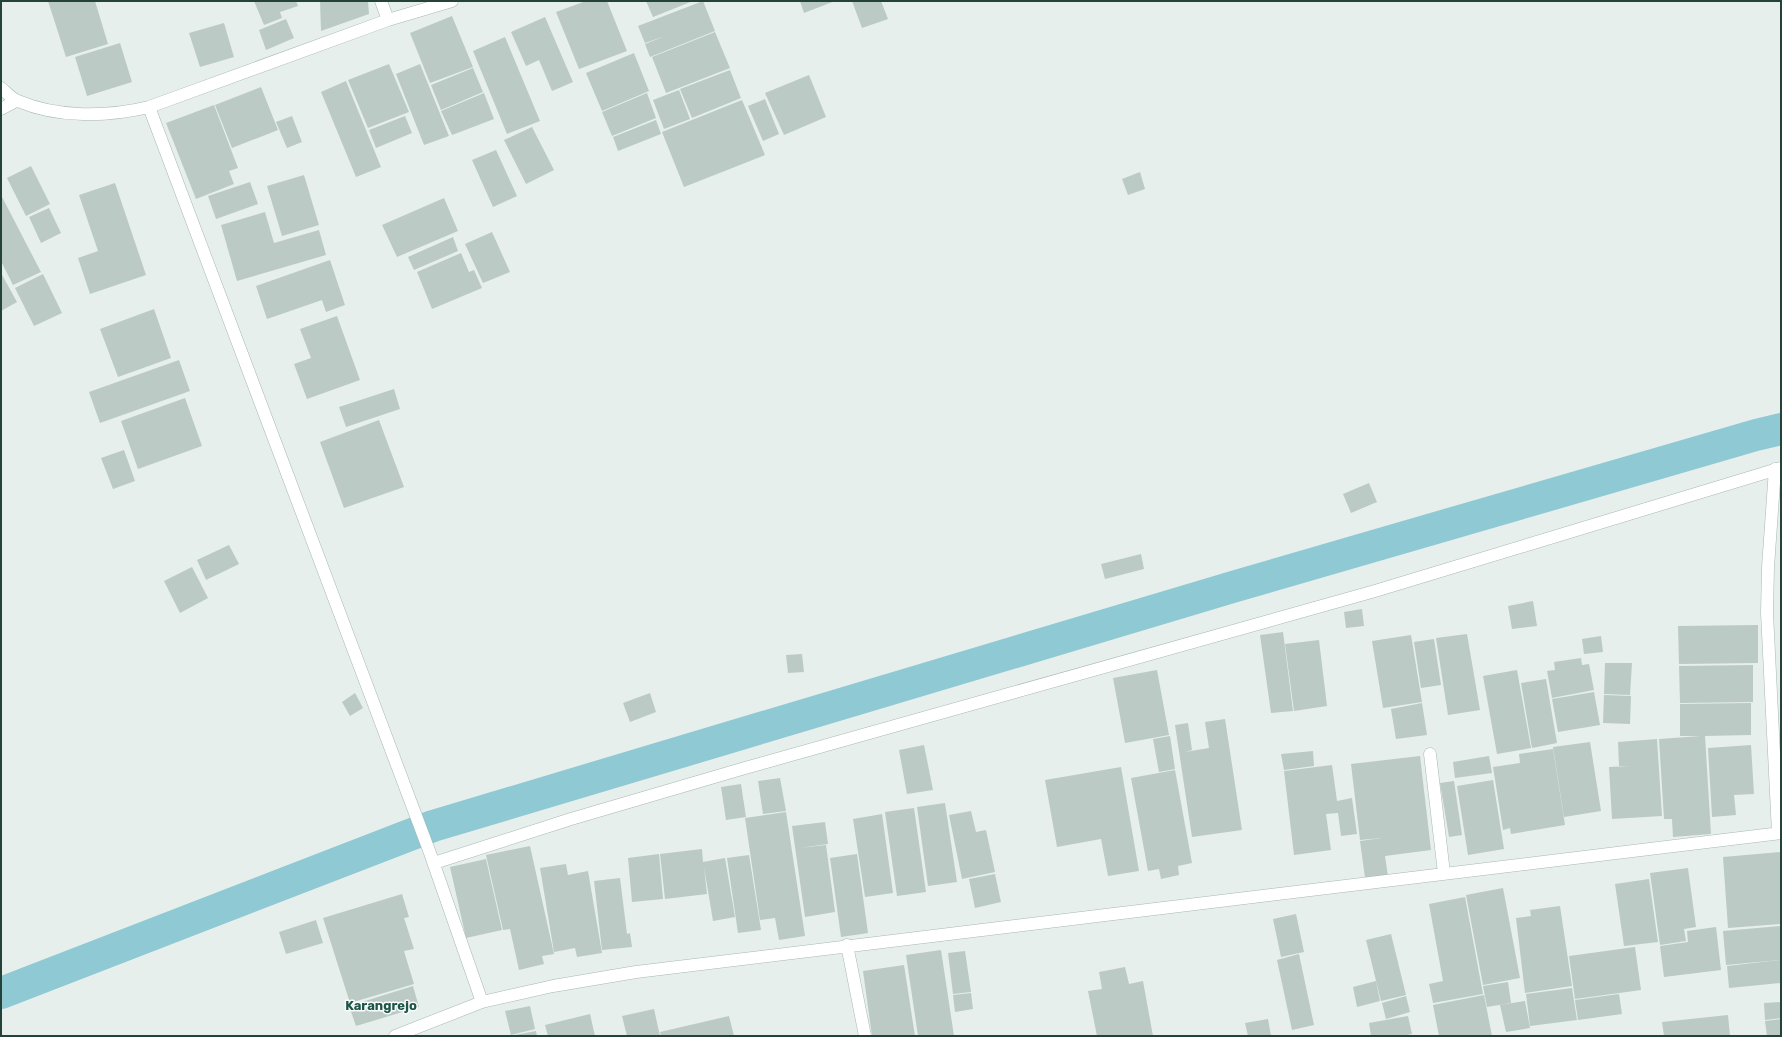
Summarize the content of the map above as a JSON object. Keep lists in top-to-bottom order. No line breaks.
{"districts":["Karangrejo"]}
